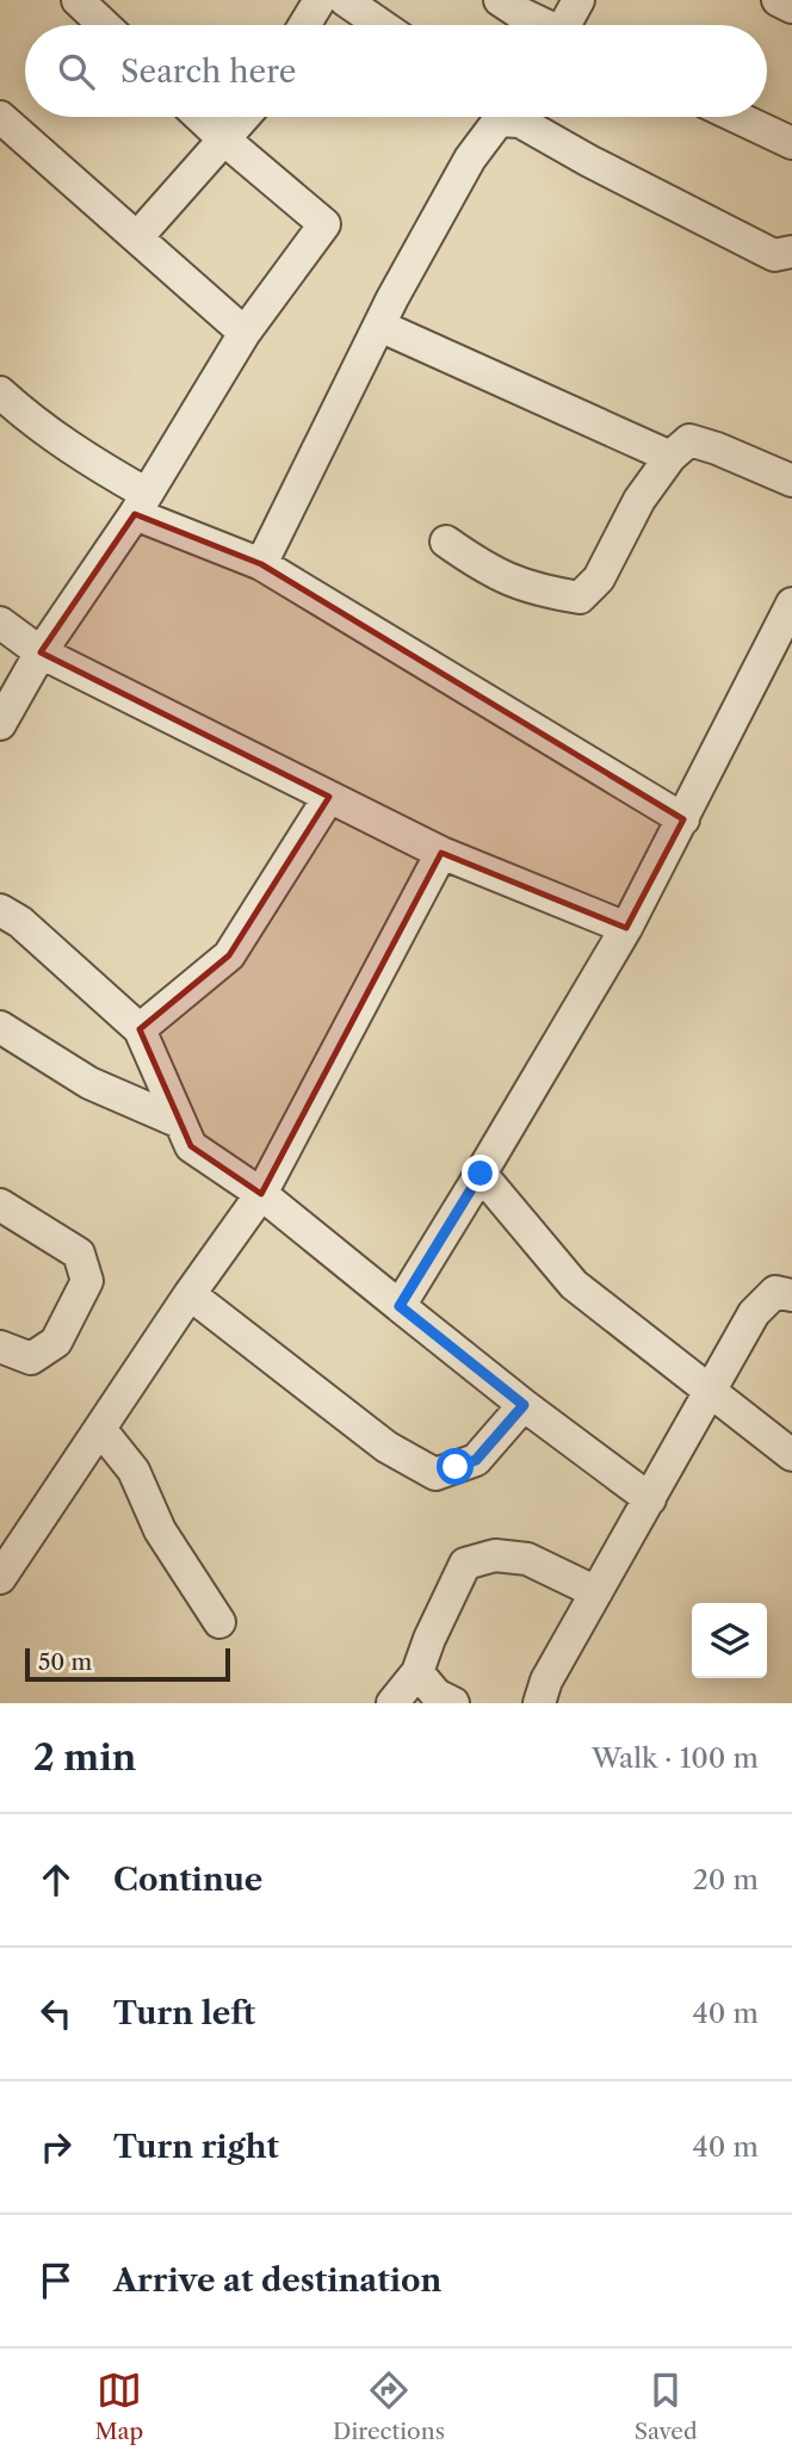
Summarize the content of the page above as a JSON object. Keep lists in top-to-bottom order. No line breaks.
{"scale_bar":"50 m","page":{"search":"Search here","scale":"50 m","heading":["2 min","Walk · 100 m"],"list":[["Continue","20 m"],["Turn left","40 m"],["Turn right","40 m"],"Arrive at destination"],"nav":["Map","Directions","Saved"]}}
